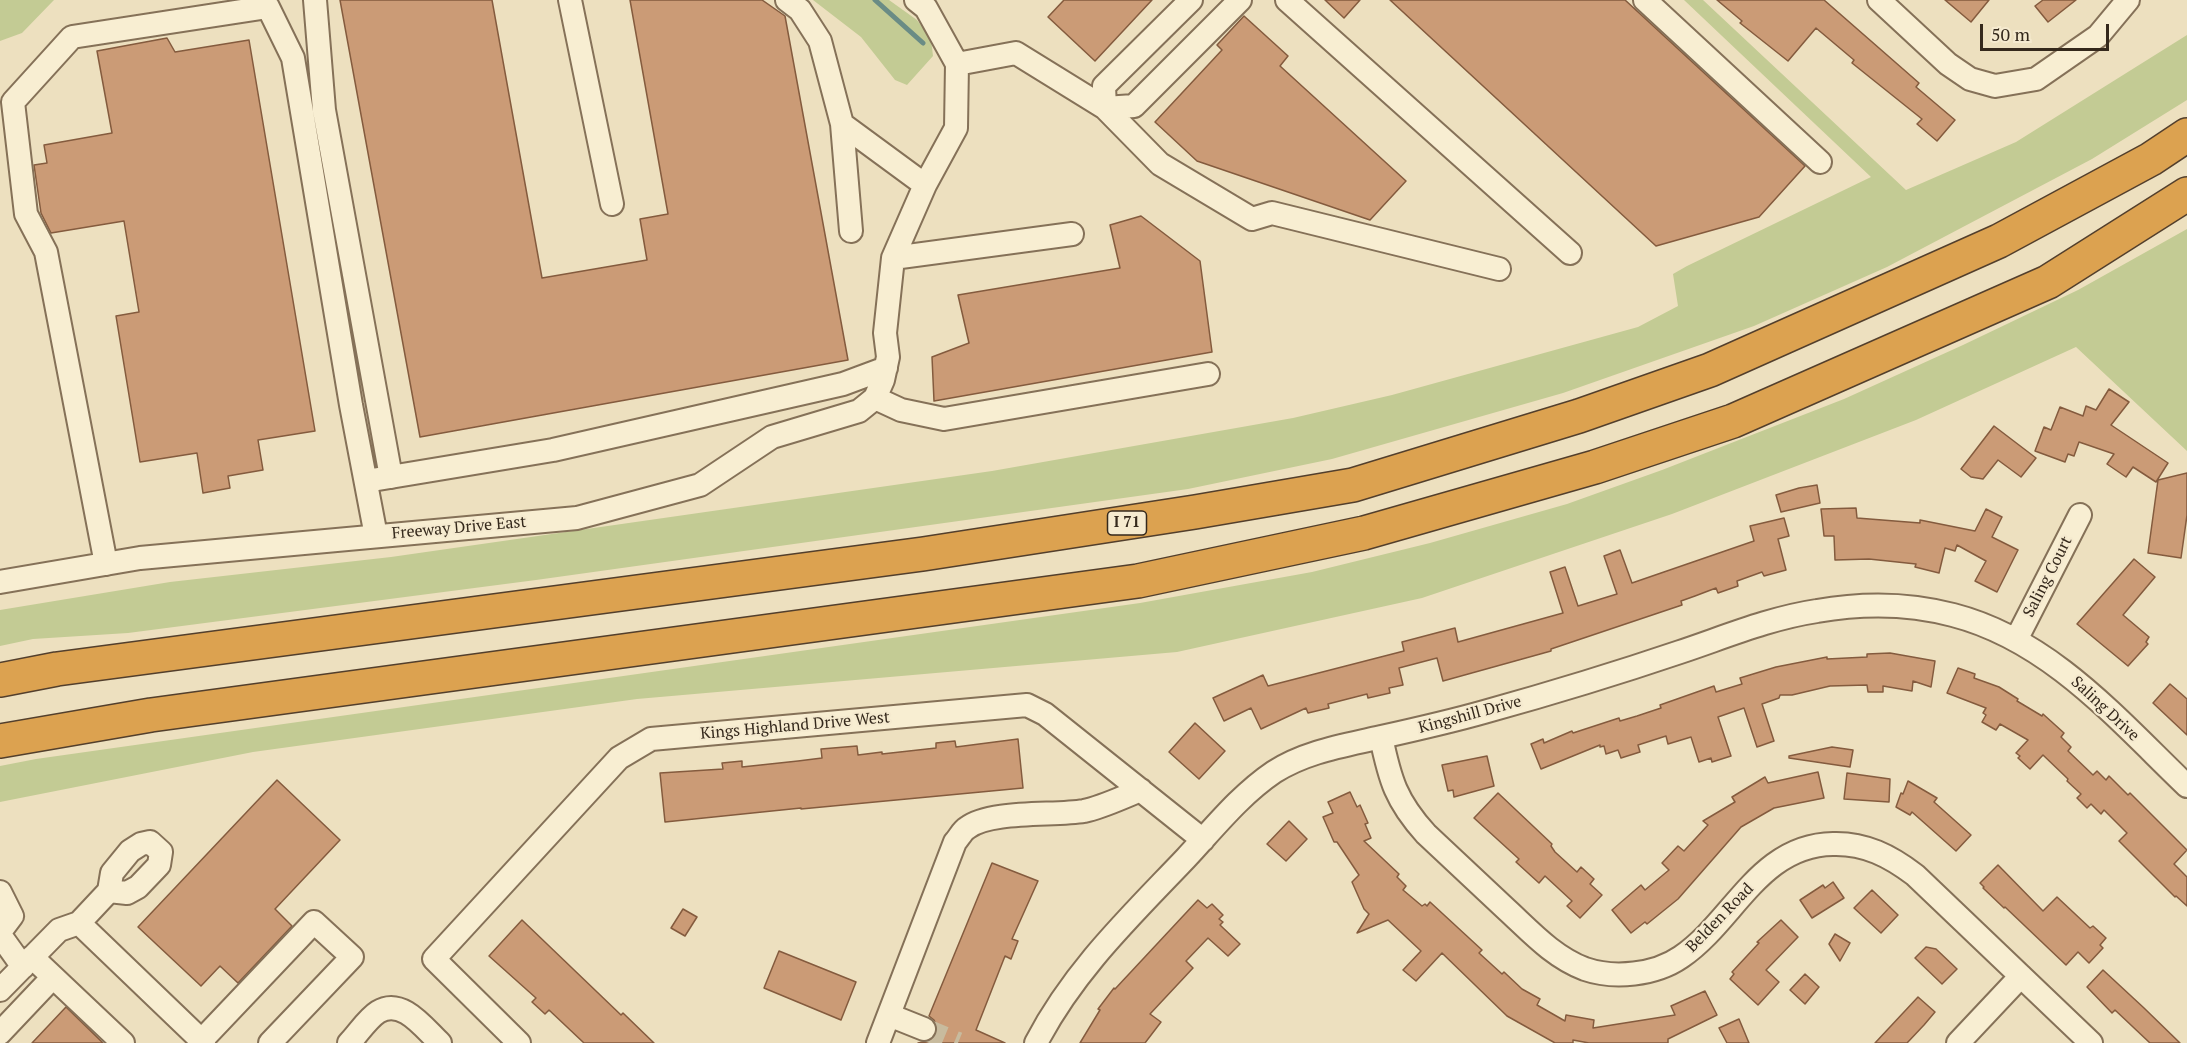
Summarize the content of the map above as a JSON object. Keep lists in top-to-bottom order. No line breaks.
{"streets":{"highway":["I 71"],"street":["Freeway Drive East","Saling Court","Saling Drive","Kingshill Drive","Kings Highland Drive West","Belden Road"]},"crossings":[["Saling Court","Saling Drive"],["Saling Court","Kingshill Drive"],["Saling Drive","Kingshill Drive"],["Kingshill Drive","Kings Highland Drive West"],["Kingshill Drive","Belden Road"]],"scale_bar":"50 m"}
